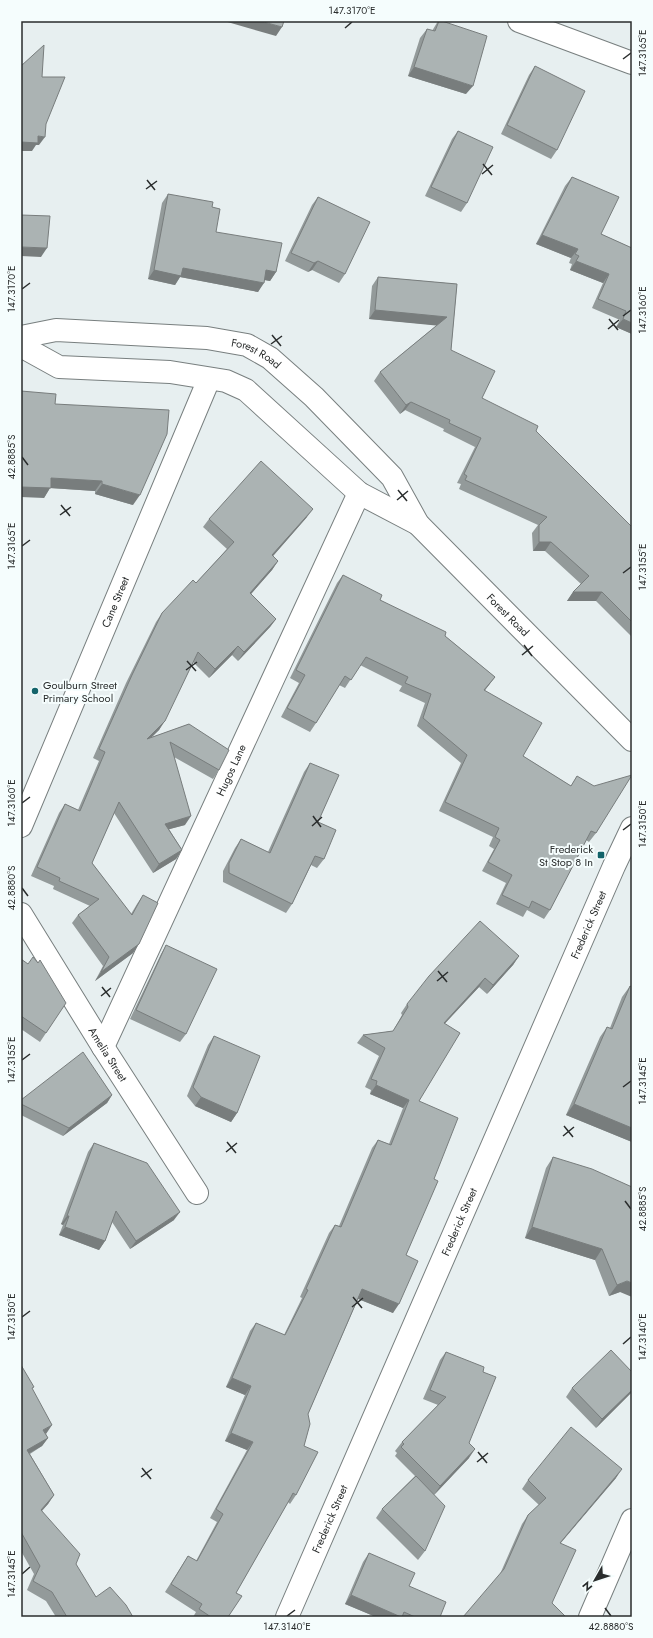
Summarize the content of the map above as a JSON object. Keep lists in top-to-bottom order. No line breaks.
{"streets":{"street":["Forest Road","Cane Street","Hugos Lane","Frederick Street","Amelia Street"]},"crossings":[["Forest Road","Cane Street"],["Forest Road","Hugos Lane"],["Hugos Lane","Amelia Street"]],"places":{"other":["Goulburn Street Primary School"],"transit":["Frederick St Stop 8 In"]},"north":"bottom left","coordinates":["147.3170°E","147.3165°E","147.3160°E","42.8885°S","147.3155°E","147.3150°E","42.8880°S","147.3145°E","147.3140°E"]}
